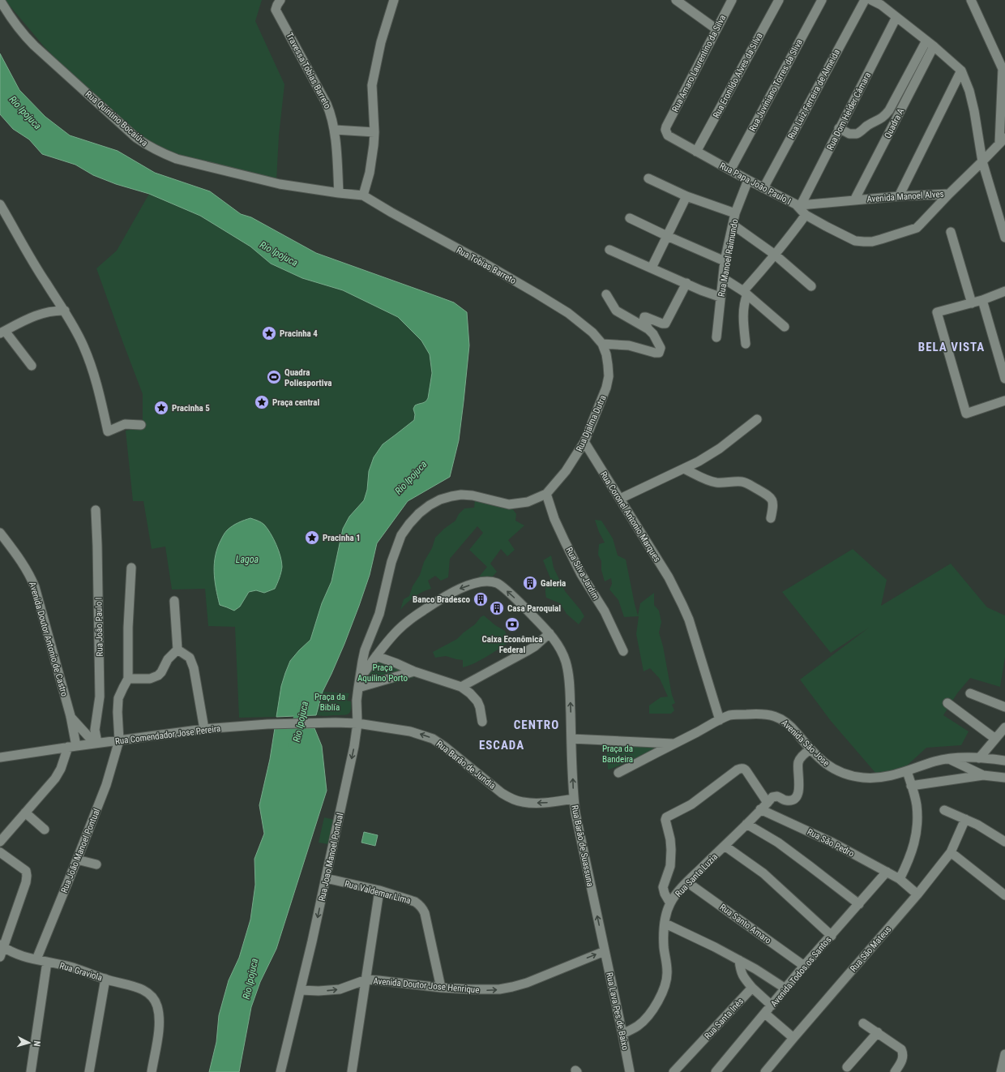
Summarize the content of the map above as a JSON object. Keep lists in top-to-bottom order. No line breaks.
{"streets":{"street":["Rua Amaro Laurentino da Silva","Travessa Tobias Barreto","Rua Eronildo Alves da Silva","Rua Juviniano Torres da Sliva","Rua Luiz Ferreira de Almeida","Rua Dom Helder Câmara","Rua Quintino Bocaiúva","Quadra A","Rua Papa João Paulo I","Avenida Manoel Alves","Rua Manoel Raimundo","Rua Tobias Barreto","Rua Djalma Dutra","Rua Coronel Antonio Marques","Rua Silva Jardim","Rua João Paulo I","Avenida Doutor Antonio de Castro","Rua Comendador Jose Pereira","Avenida São Jose","Rua Barão de Jundia","Rua São Pedro","Rua Barão de Suassuna","Rua João Manoel Pontual","Rua Joao Manoel Pontual","Rua Santa Luzia","Rua Valdemar Lima","Rua Santo Amaro","Rua São Mateus","Rua Graviola","Avenida Todos os Santos","Avenida Doutor Jose Henrique","Rua Lava Pes de Baixo","Rua Santa Inês"]},"crossings":[["Rua Amaro Laurentino da Silva","Rua Papa João Paulo I"],["Travessa Tobias Barreto","Rua Quintino Bocaiúva"],["Rua Eronildo Alves da Silva","Rua Papa João Paulo I"],["Rua Juviniano Torres da Sliva","Rua Papa João Paulo I"],["Rua Luiz Ferreira de Almeida","Rua Papa João Paulo I"],["Rua Dom Helder Câmara","Rua Papa João Paulo I"],["Rua Dom Helder Câmara","Avenida Manoel Alves"],["Rua Quintino Bocaiúva","Rua Tobias Barreto"],["Quadra A","Avenida Manoel Alves"],["Rua Papa João Paulo I","Avenida Manoel Alves"],["Rua Papa João Paulo I","Rua Manoel Raimundo"],["Rua Tobias Barreto","Rua Djalma Dutra"],["Rua Djalma Dutra","Rua Coronel Antonio Marques"],["Rua Djalma Dutra","Rua Silva Jardim"],["Rua Djalma Dutra","Rua Joao Manoel Pontual"],["Rua Coronel Antonio Marques","Avenida São Jose"],["Rua Silva Jardim","Rua Joao Manoel Pontual"],["Rua João Paulo I","Avenida Doutor Antonio de Castro"],["Rua João Paulo I","Rua Comendador Jose Pereira"],["Avenida Doutor Antonio de Castro","Rua Comendador Jose Pereira"],["Rua Comendador Jose Pereira","Rua Barão de Jundia"],["Rua Comendador Jose Pereira","Rua João Manoel Pontual"],["Avenida São Jose","Rua Santa Luzia"],["Rua Barão de Jundia","Rua Barão de Suassuna"],["Rua Barão de Jundia","Rua Joao Manoel Pontual"],["Rua São Pedro","Rua Santa Luzia"],["Rua São Pedro","Rua São Mateus"],["Rua São Pedro","Avenida Todos os Santos"],["Rua Barão de Suassuna","Avenida Doutor Jose Henrique"],["Rua Barão de Suassuna","Rua Lava Pes de Baixo"],["Rua João Manoel Pontual","Rua Graviola"],["Rua Joao Manoel Pontual","Rua Valdemar Lima"],["Rua Joao Manoel Pontual","Avenida Doutor Jose Henrique"],["Rua Santa Luzia","Rua Santo Amaro"],["Rua Santa Luzia","Rua Lava Pes de Baixo"],["Rua Valdemar Lima","Avenida Doutor Jose Henrique"],["Rua Santo Amaro","Avenida Todos os Santos"],["Avenida Doutor Jose Henrique","Rua Lava Pes de Baixo"]],"one_way":["Avenida Doutor Jose Henrique"],"districts":["BELA VISTA","CENTRO","ESCADA"],"water":["Rio Ipojuca","Lagoa"],"parks":["Praça Aquilino Porto","Praça da Biblía","Praça da Bandeira"],"places":{"place":["Pracinha 4","Praça central","Pracinha 5","Pracinha 1"],"sports":["Quadra Poliesportiva"],"building":["Galeria","Banco Bradesco","Casa Paroquial"],"bank":["Caixa Econômica Federal"]},"north":"right"}
